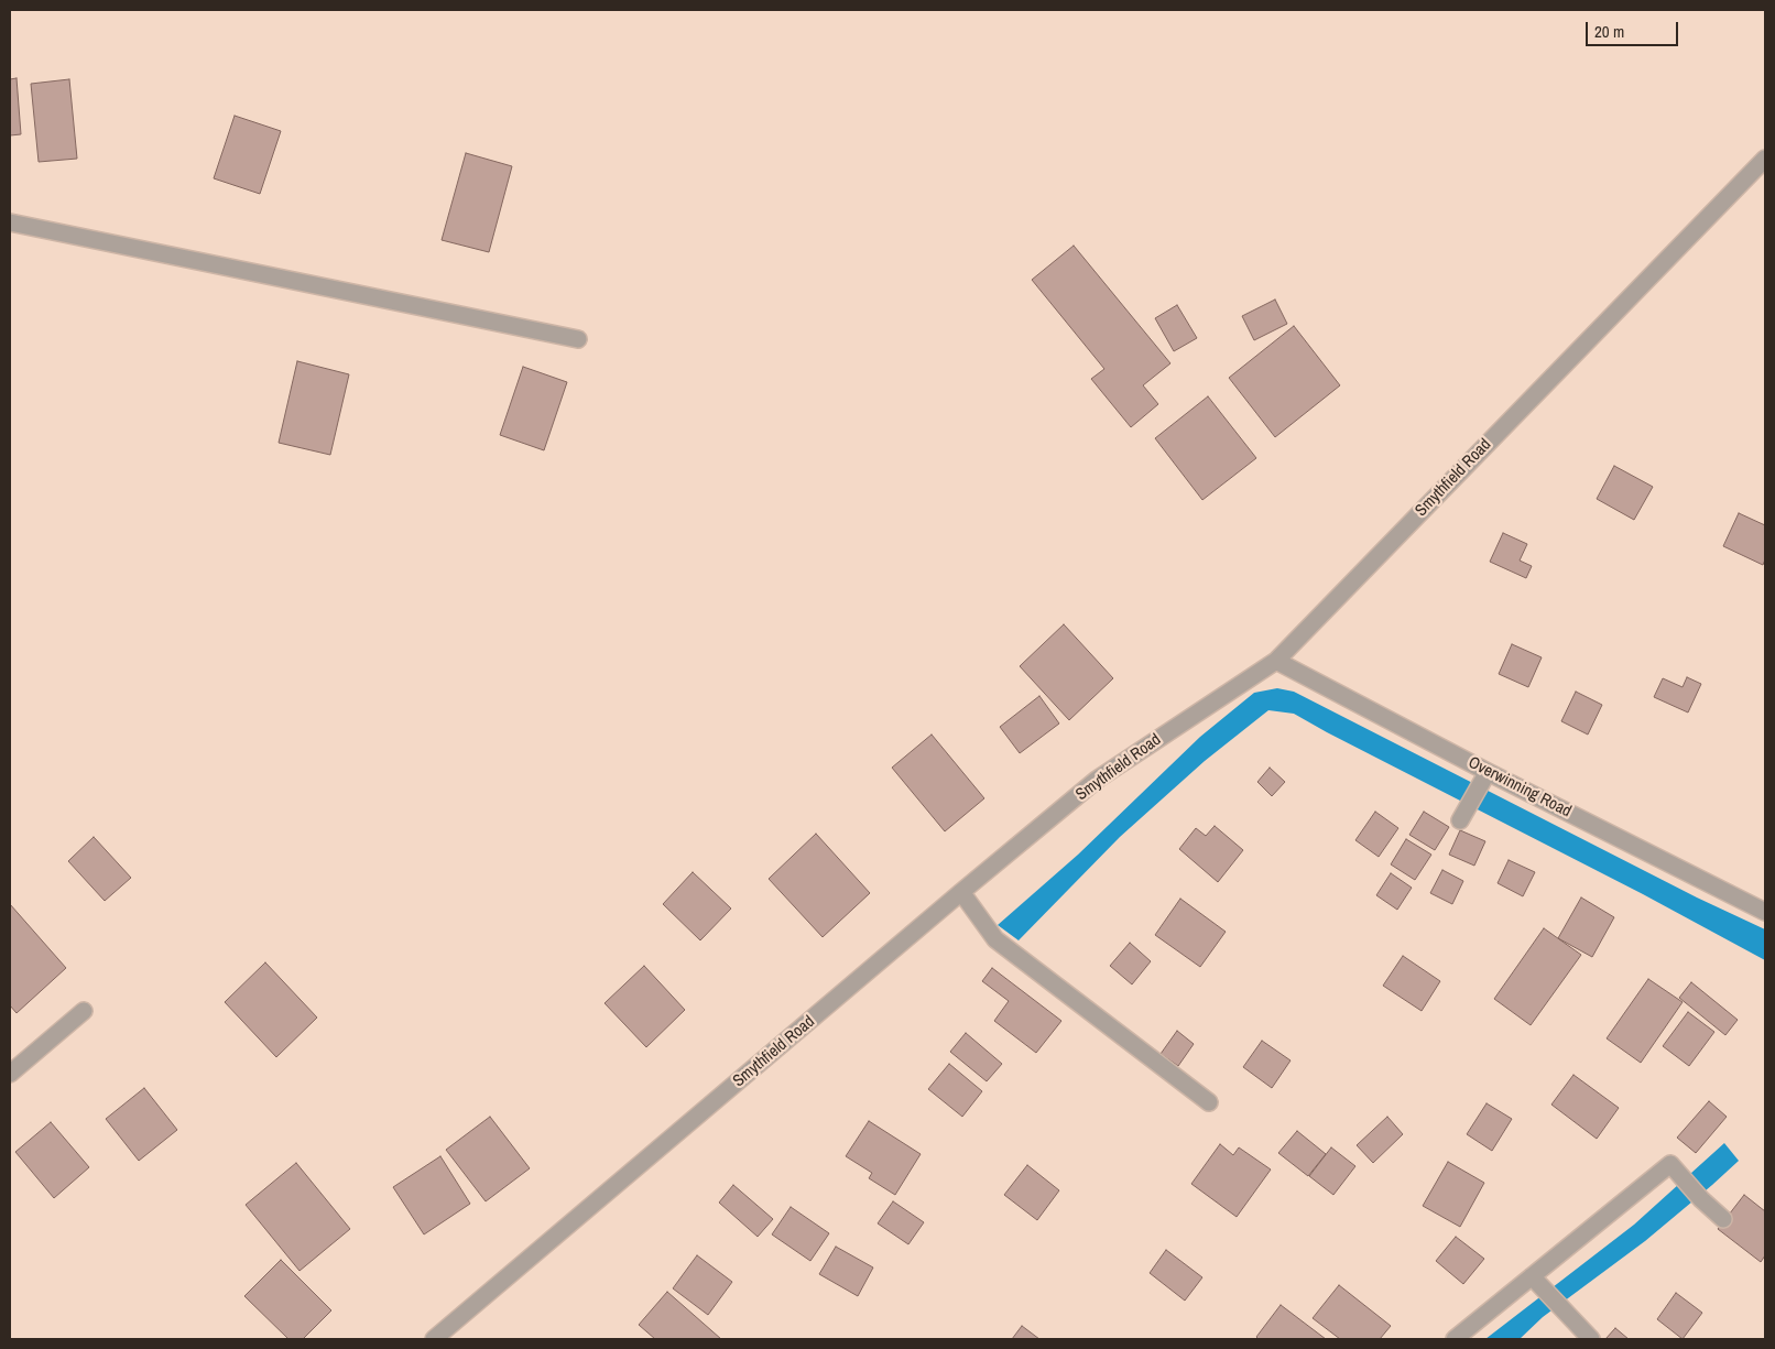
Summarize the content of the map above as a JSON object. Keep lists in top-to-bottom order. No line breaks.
{"streets":{"street":["Smythfield Road","Overwinning Road"]},"crossings":[["Smythfield Road","Overwinning Road"]],"scale_bar":"20 m"}
